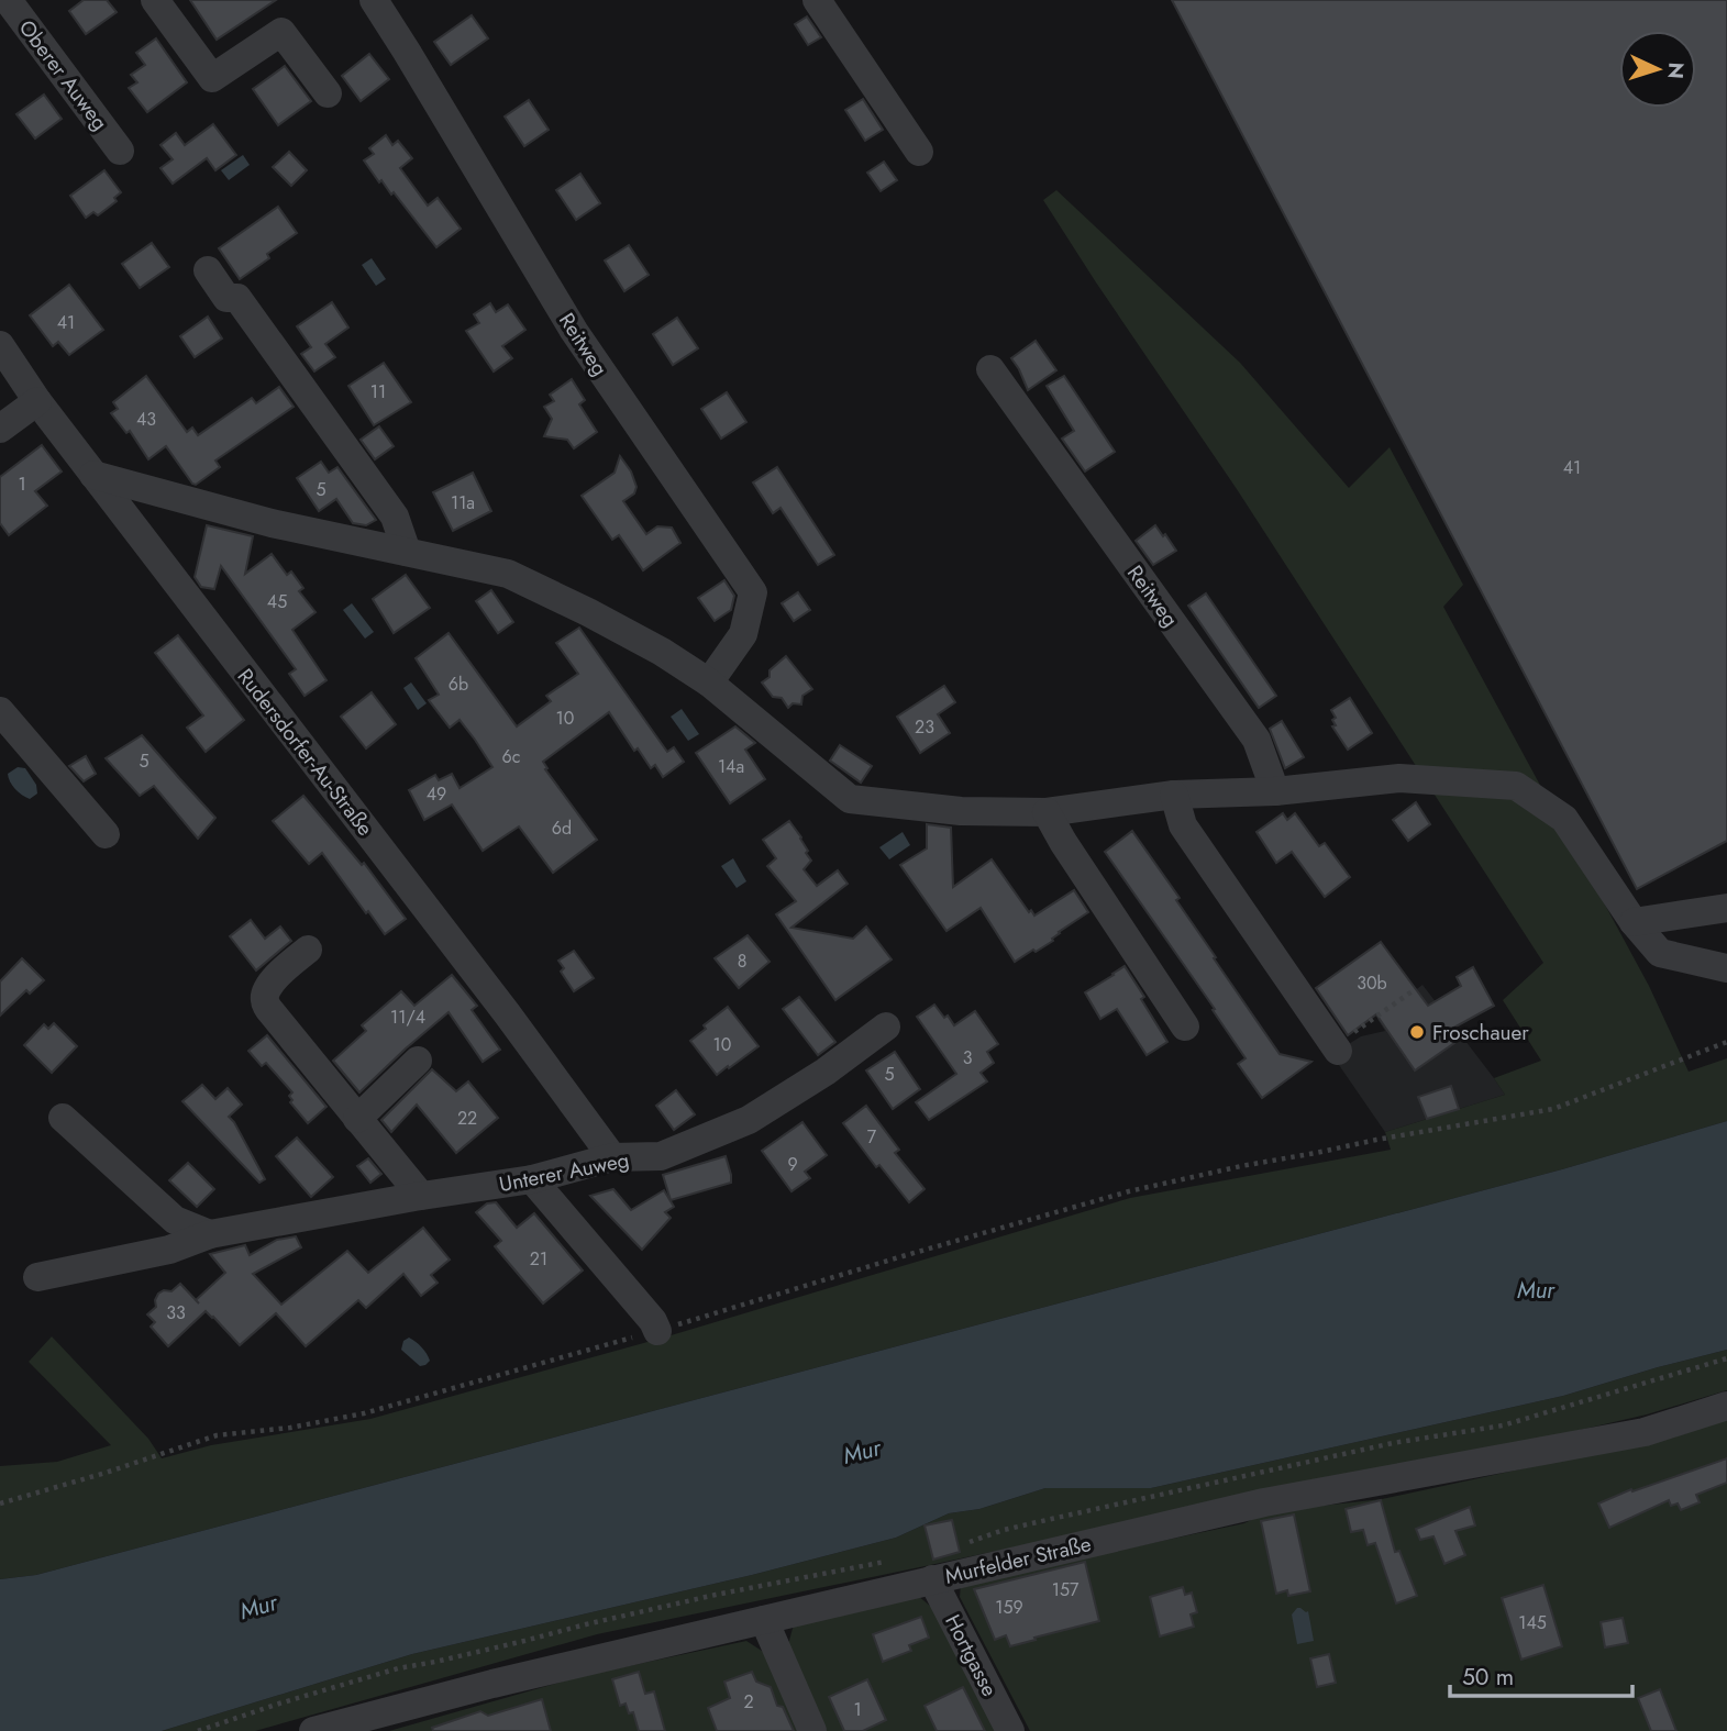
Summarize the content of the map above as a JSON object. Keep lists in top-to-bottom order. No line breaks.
{"streets":{"street":["Oberer Auweg","Reitweg","Rudersdorfer-Au-Straße","Unterer Auweg","Murfelder Straße","Hortgasse"]},"crossings":[["Rudersdorfer-Au-Straße","Unterer Auweg"],["Murfelder Straße","Hortgasse"]],"water":["Mur"],"places":["Froschauer"],"house_numbers":["41","11","43","41","1","5","11a","45","6b","10","23","6c","5","14a","49","6d","8","30b","11/4","10","3","5","22","7","9","21","33","157","159","145","2","1"],"scale_bar":"50 m","north":"right"}
